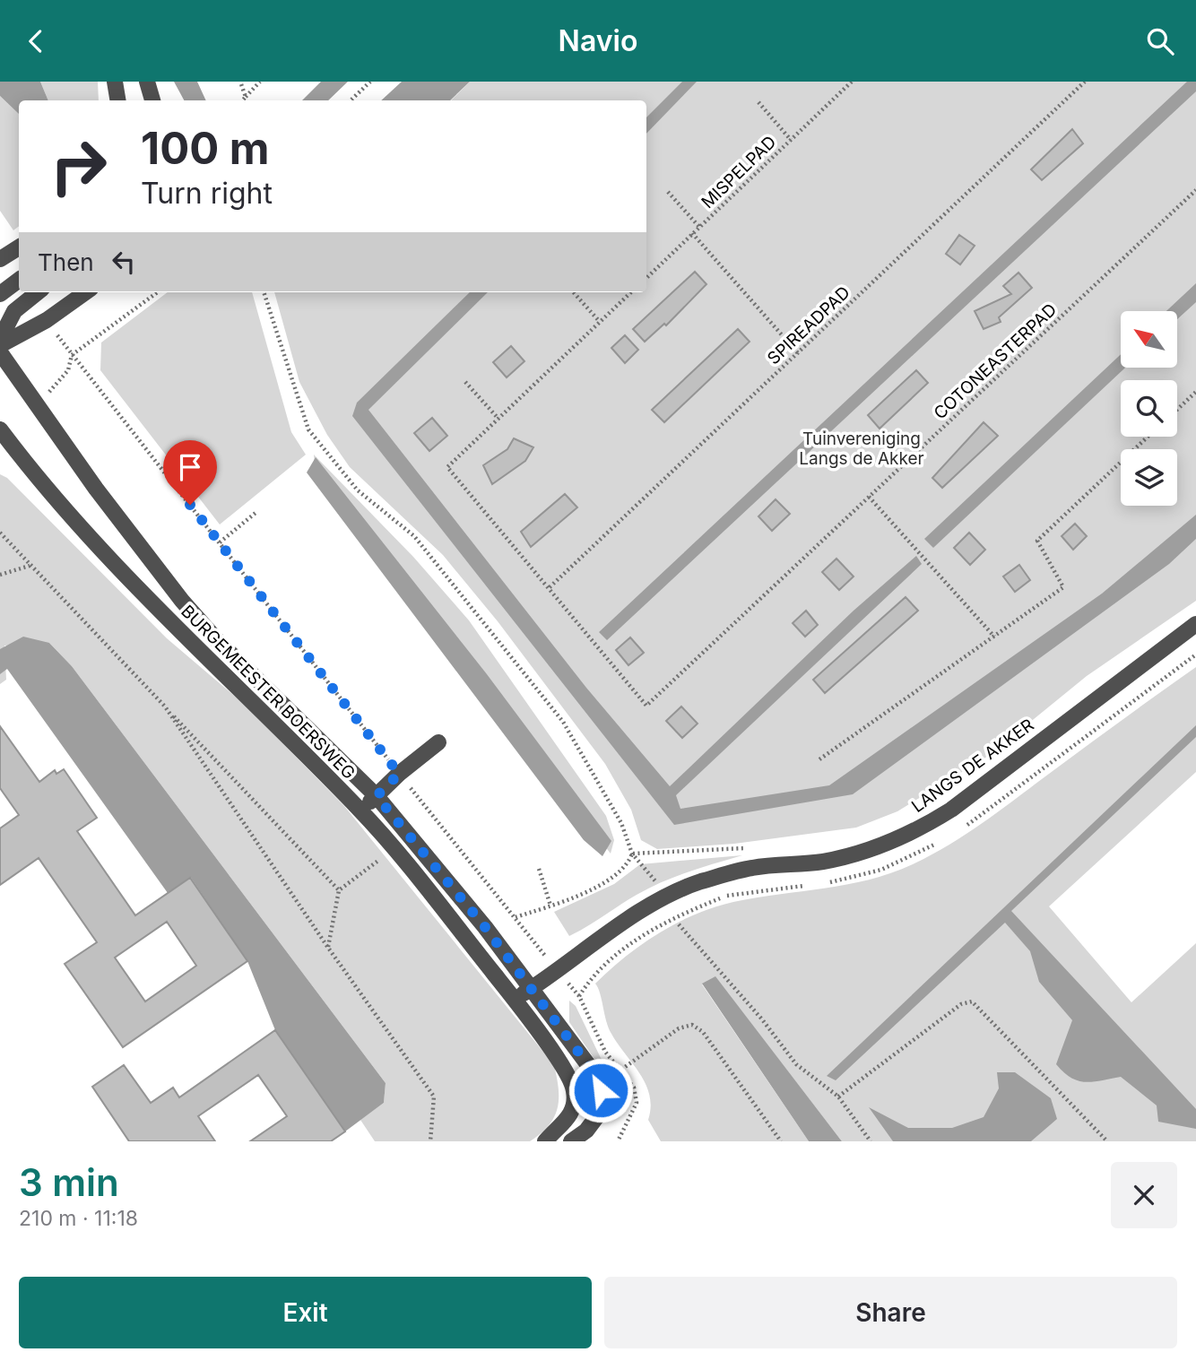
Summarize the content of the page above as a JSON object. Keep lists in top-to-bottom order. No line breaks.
{"streets":{"street":["BURGEMEESTER BOERSWEG","LANGS DE AKKER"],"path":["MISPELPAD","SPIREADPAD","COTONEASTERPAD"]},"crossings":[["SPIREADPAD","COTONEASTERPAD"],["BURGEMEESTER BOERSWEG","LANGS DE AKKER"]],"parks":["Tuinvereniging Langs de Akker"],"north":"top left","page":{"header":"Navio","turn":["100 m","Turn right"],"then":"Then","heading":["3 min","210 m · 11:18"],"buttons":["Exit","Share"]}}
